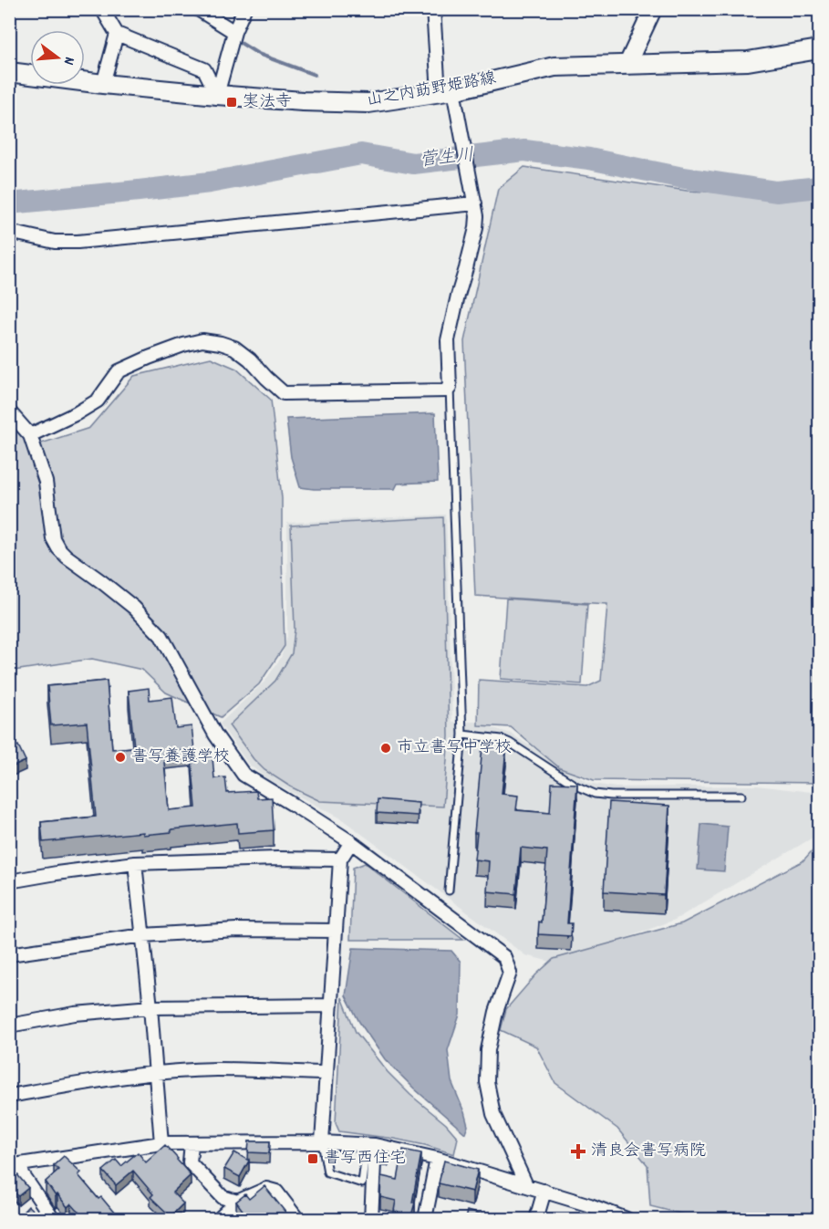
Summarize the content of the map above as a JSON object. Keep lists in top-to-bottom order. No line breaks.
{"streets":{"main road":["山之内莇野姫路線"]},"water":["菅生川"],"places":{"transit":["実法寺","書写西住宅"],"other":["市立書写中学校","書写養護学校"],"health":["清良会書写病院"]},"north":"right"}
